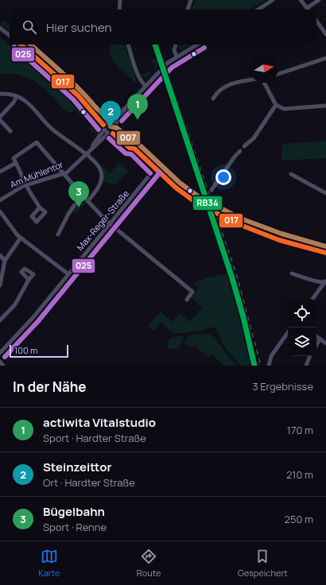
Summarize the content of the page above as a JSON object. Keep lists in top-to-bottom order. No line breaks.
{"streets":{"street":["Am Mühlentor","Max-Reger-Straße"]},"lines":["transit line RB34","transit line 017","transit line 007","transit line 025"],"scale_bar":"100 m","north":"right","page":{"search":"Hier suchen","pins":["1","2","3"],"scale":"100 m","heading":["In der Nähe","3 Ergebnisse"],"list":[{"mark":"1","name":"actiwita Vitalstudio","note":"Sport · Hardter Straße","value":"170 m"},{"mark":"2","name":"Steinzeittor","note":"Ort · Hardter Straße","value":"210 m"},{"mark":"3","name":"Bügelbahn","note":"Sport · Renne","value":"250 m"}],"nav":["Karte","Route","Gespeichert"]}}
